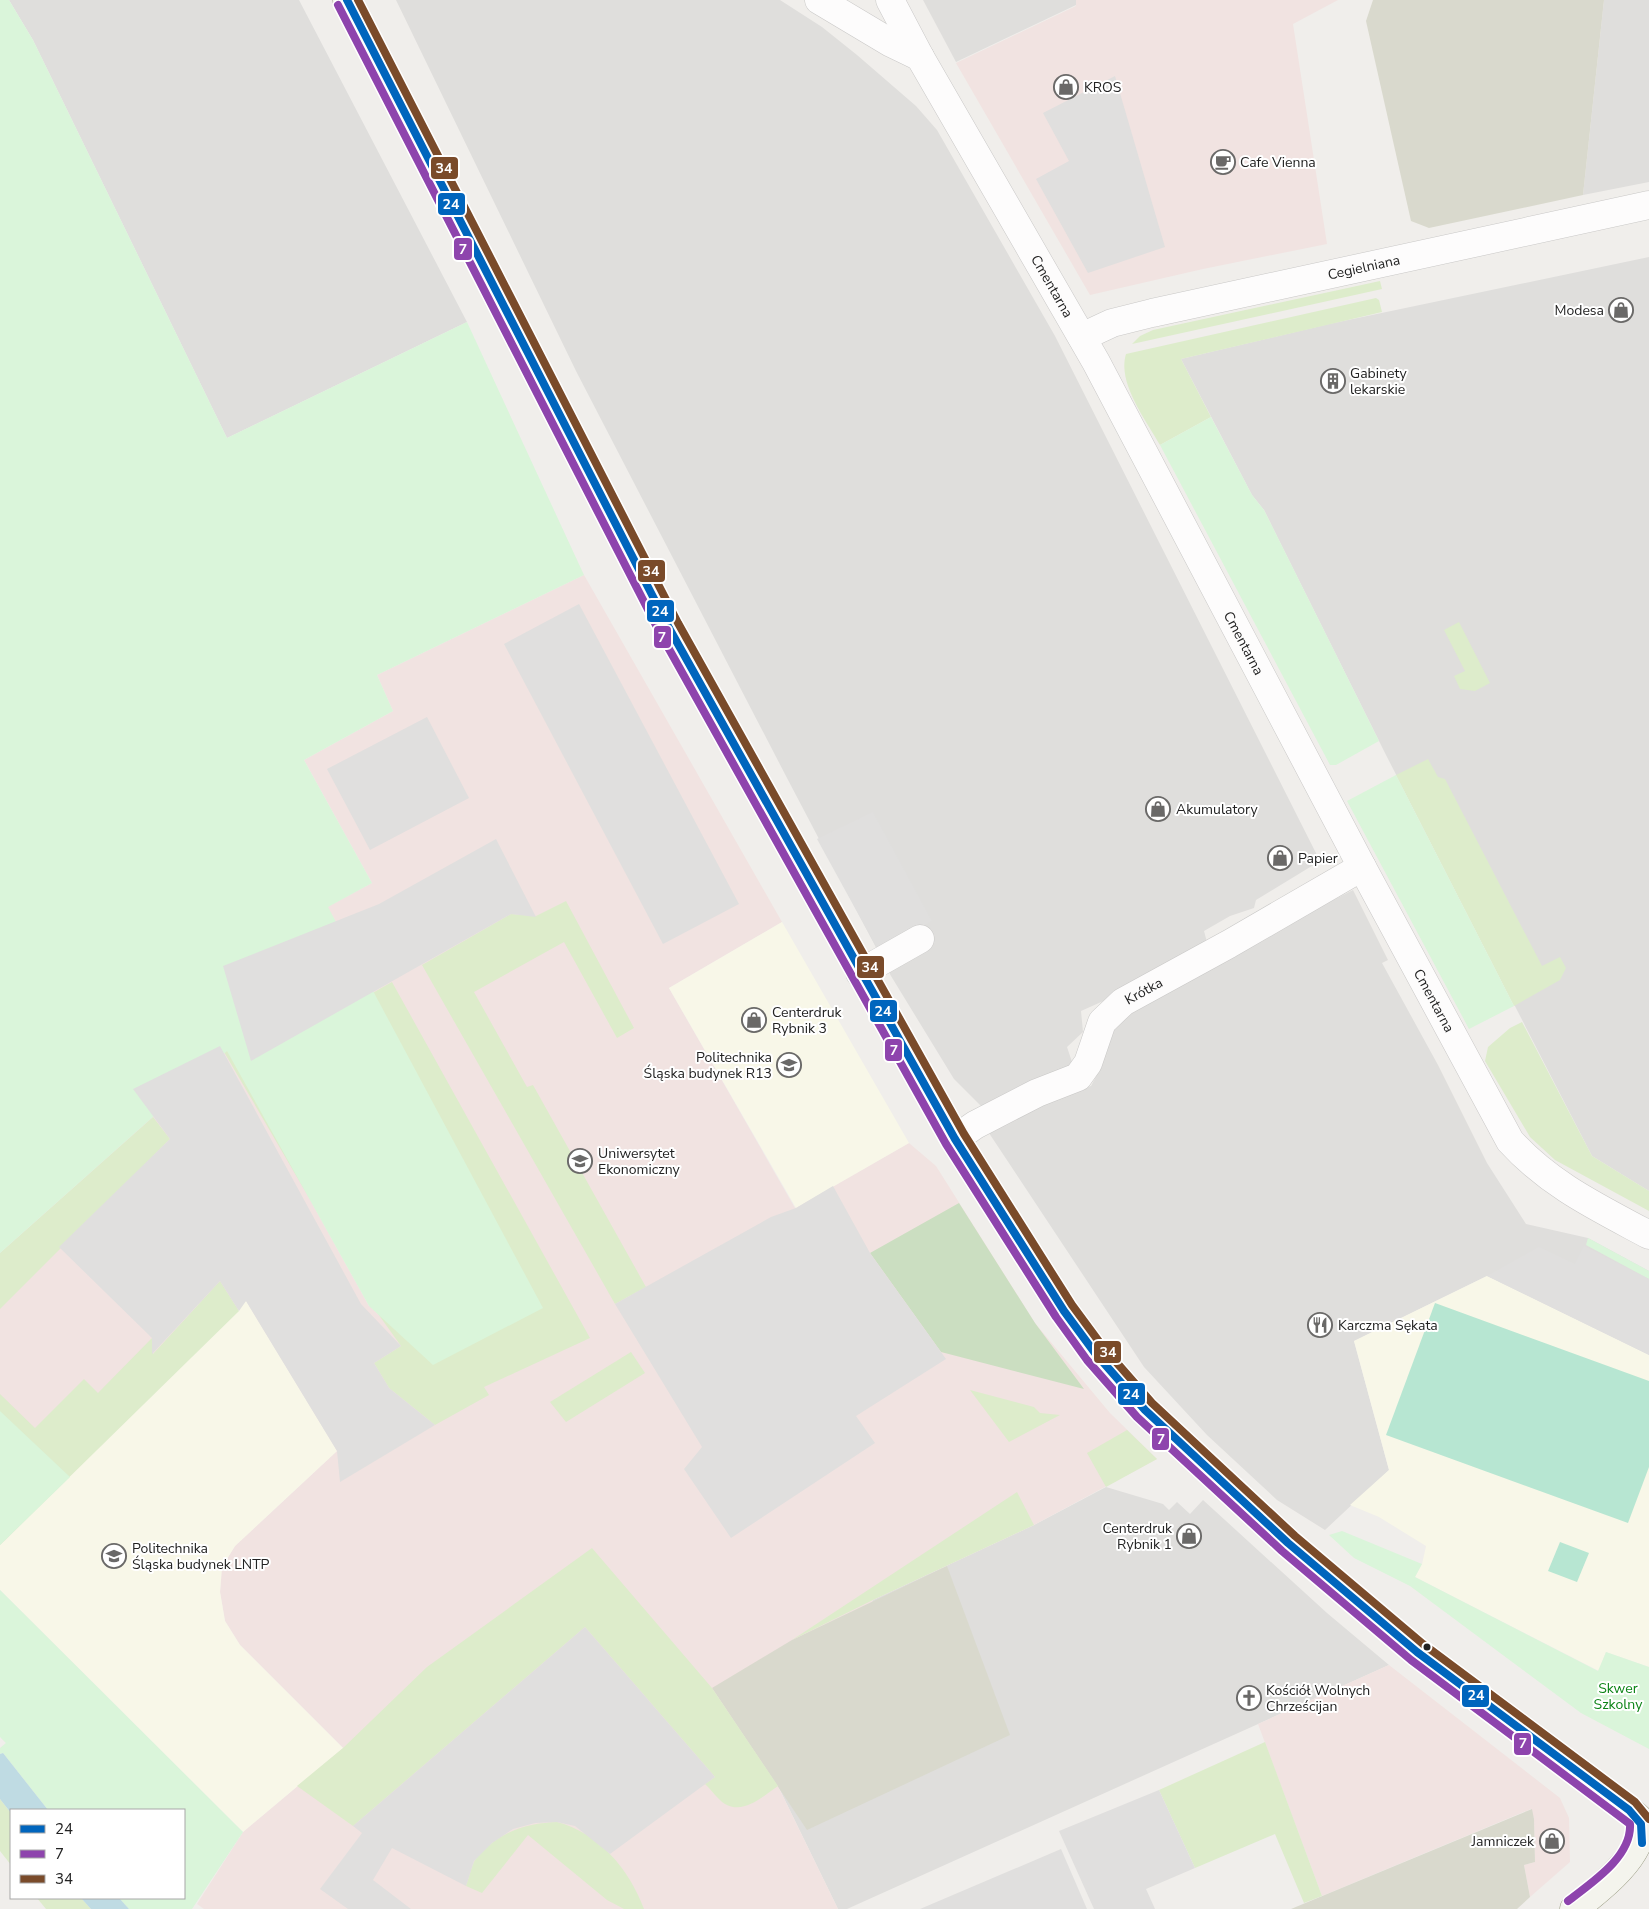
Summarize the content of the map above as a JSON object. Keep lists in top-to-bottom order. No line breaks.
{"streets":{"street":["Cegielniana","Cmentarna","Krótka"]},"crossings":[["Cegielniana","Cmentarna"],["Cmentarna","Krótka"]],"parks":["Skwer Szkolny"],"places":{"shop":["KROS","Modesa","Akumulatory","Papier","Centerdruk Rybnik 3","Centerdruk Rybnik 1","Jamniczek"],"cafe":["Cafe Vienna"],"building":["Gabinety lekarskie"],"school or university":["Politechnika Śląska budynek R13","Uniwersytet Ekonomiczny","Politechnika Śląska budynek LNTP"],"restaurant":["Karczma Sękata"],"church":["Kościół Wolnych Chrześcijan"]},"lines":["transit line 24","transit line 34","transit line 7"],"legend":["24","7","34"]}
